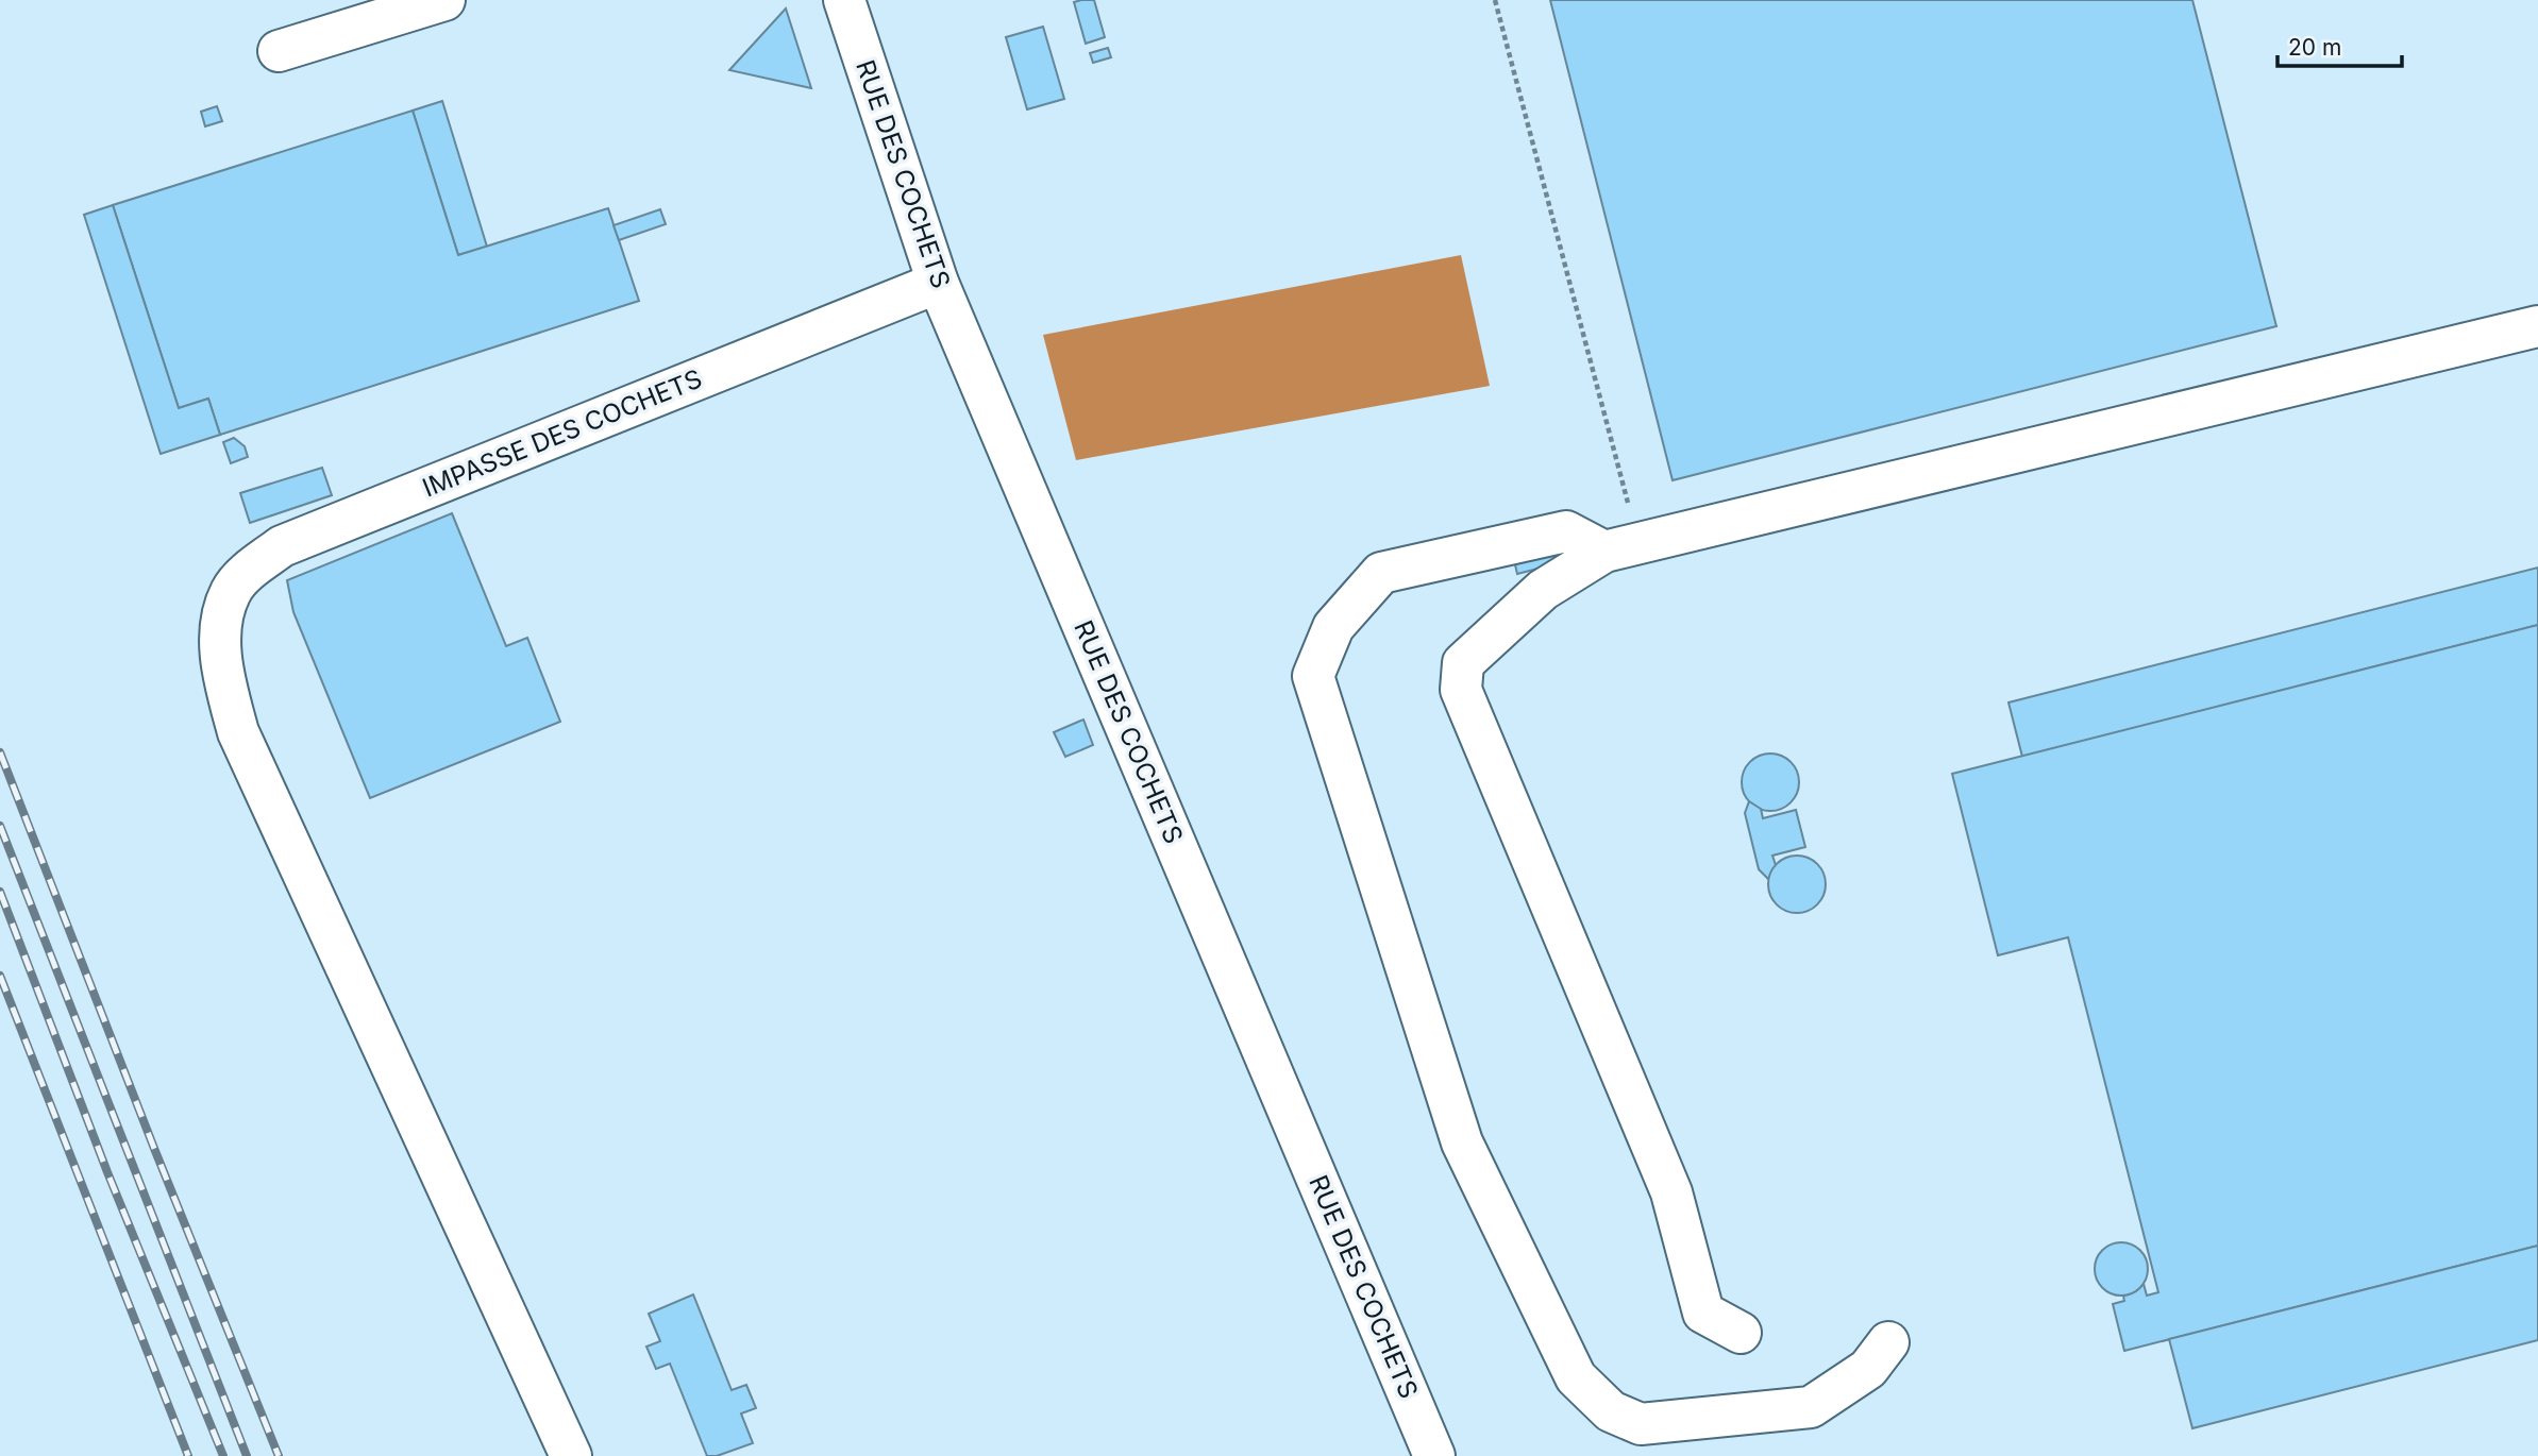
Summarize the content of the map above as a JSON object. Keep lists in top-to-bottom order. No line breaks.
{"streets":{"street":["RUE DES COCHETS","IMPASSE DES COCHETS"]},"crossings":[["RUE DES COCHETS","IMPASSE DES COCHETS"]],"scale_bar":"20 m"}
